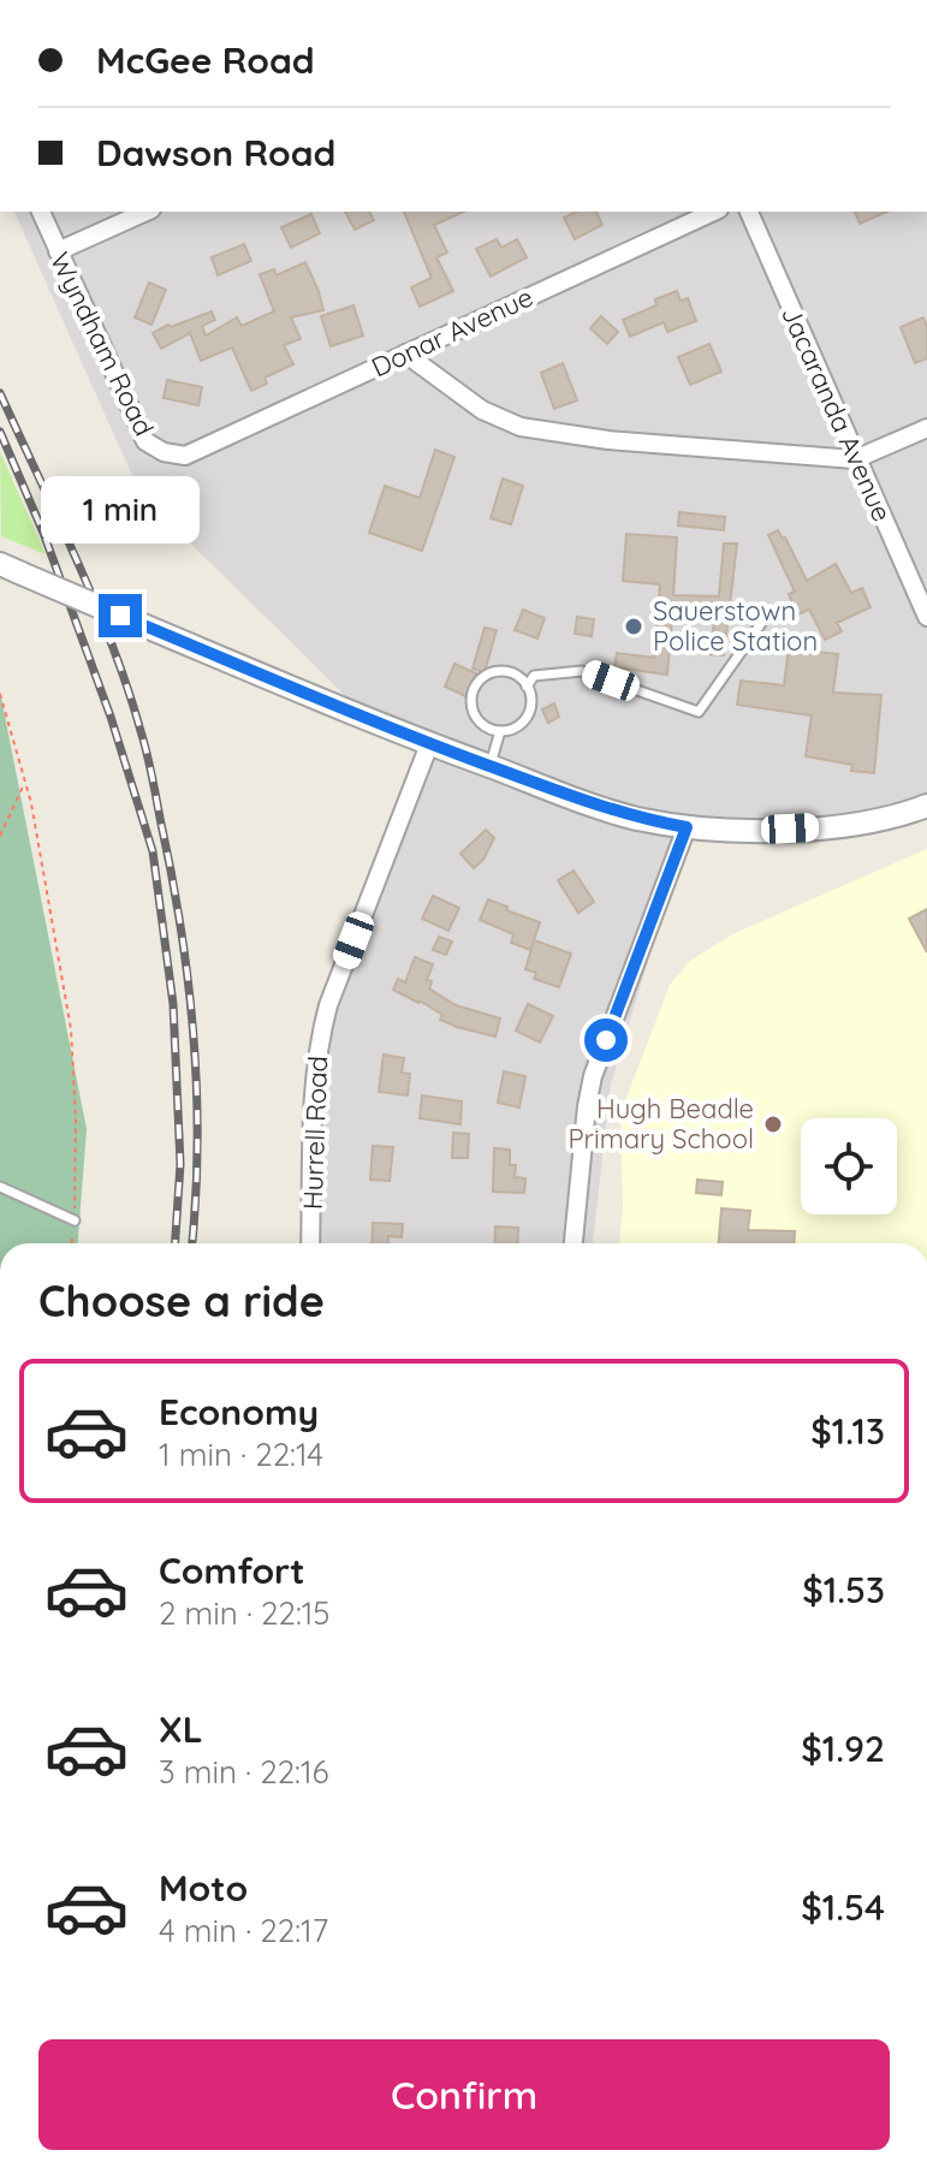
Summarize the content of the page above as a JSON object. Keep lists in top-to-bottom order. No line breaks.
{"streets":{"street":["Donar Avenue","Wyndham Road","Jacaranda Avenue","Hurrell Road"]},"crossings":[["Donar Avenue","Wyndham Road"]],"places":["Sauerstown Police Station","Hugh Beadle Primary School"],"page":{"banner":["McGee Road","Dawson Road"],"bubble":"1 min","heading":"Choose a ride","list":[{"name":"Economy","note":"1 min · 22:14","value":"$1.13"},{"name":"Comfort","note":"2 min · 22:15","value":"$1.53"},{"name":"XL","note":"3 min · 22:16","value":"$1.92"},{"name":"Moto","note":"4 min · 22:17","value":"$1.54"}],"buttons":"Confirm"}}
